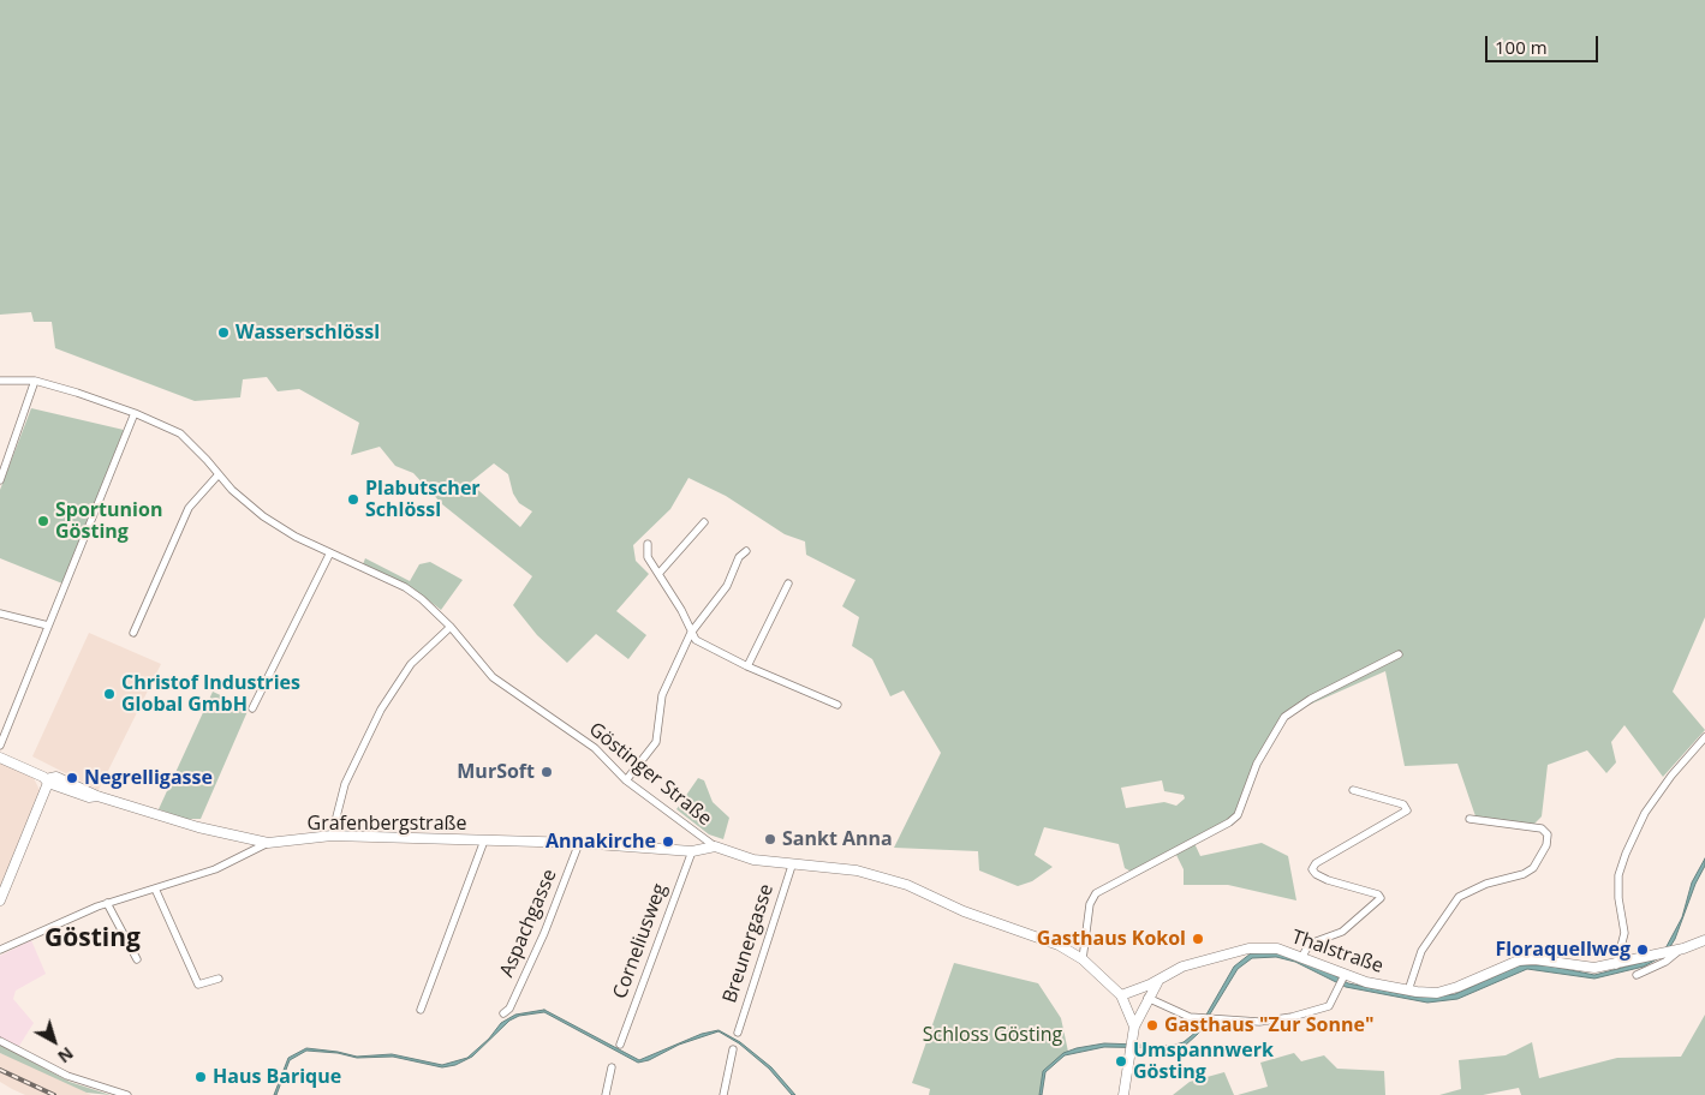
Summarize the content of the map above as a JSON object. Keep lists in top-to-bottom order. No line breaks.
{"streets":{"street":["Göstinger Straße","Grafenbergstraße","Aspachgasse","Corneliusweg","Breunergasse","Thalstraße"]},"crossings":[["Göstinger Straße","Grafenbergstraße"],["Göstinger Straße","Breunergasse"],["Grafenbergstraße","Aspachgasse"],["Grafenbergstraße","Corneliusweg"]],"districts":["Gösting"],"parks":["Schloss Gösting"],"places":["Wasserschlössl","Plabutscher Schlössl","Sportunion Gösting","Christof Industries Global GmbH","MurSoft","Negrelligasse","Sankt Anna","Annakirche","Gasthaus Kokol","Floraquellweg","Gasthaus \"Zur Sonne\"","Umspannwerk Gösting","Haus Barique"],"scale_bar":"100 m","north":"bottom right"}
